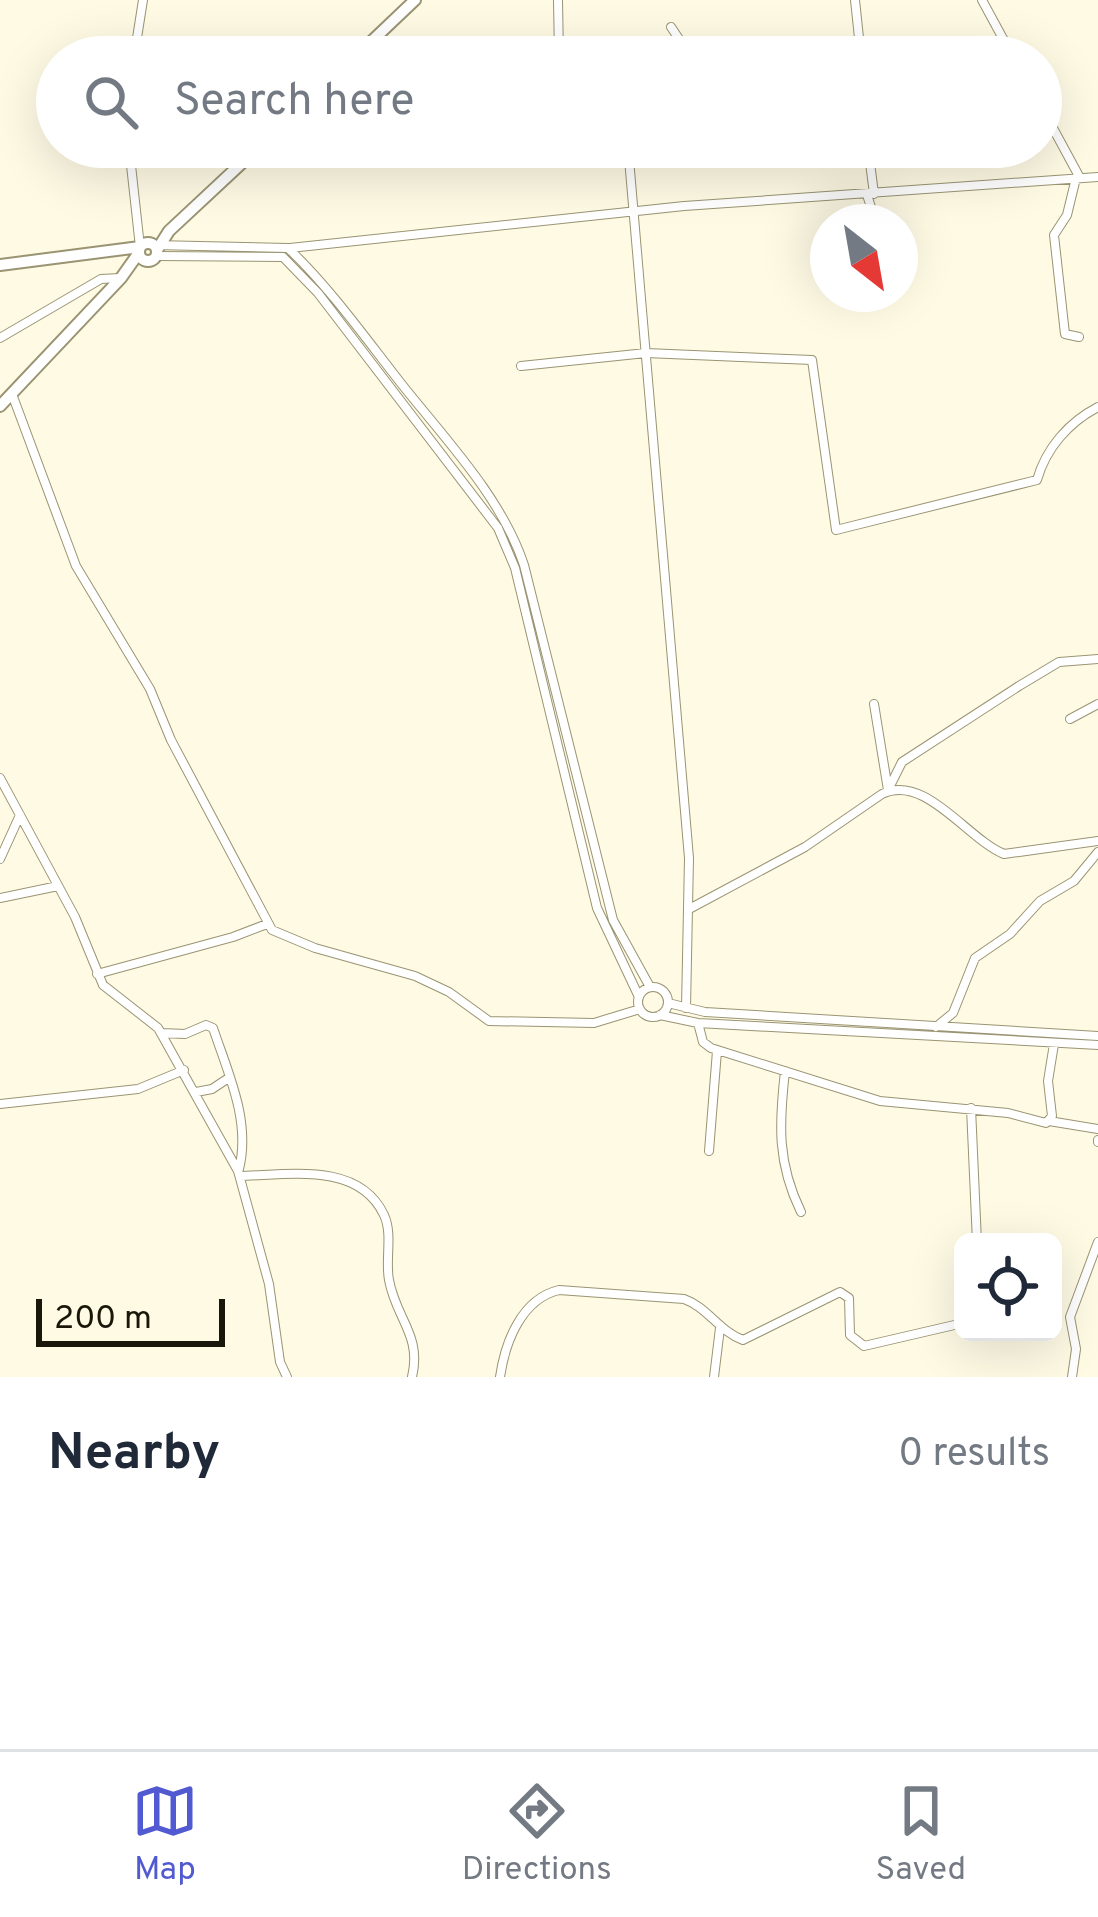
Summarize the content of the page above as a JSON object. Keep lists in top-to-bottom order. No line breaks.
{"scale_bar":"200 m","north":"bottom right","page":{"search":"Search here","scale":"200 m","heading":["Nearby","0 results"],"nav":["Map","Directions","Saved"]}}
